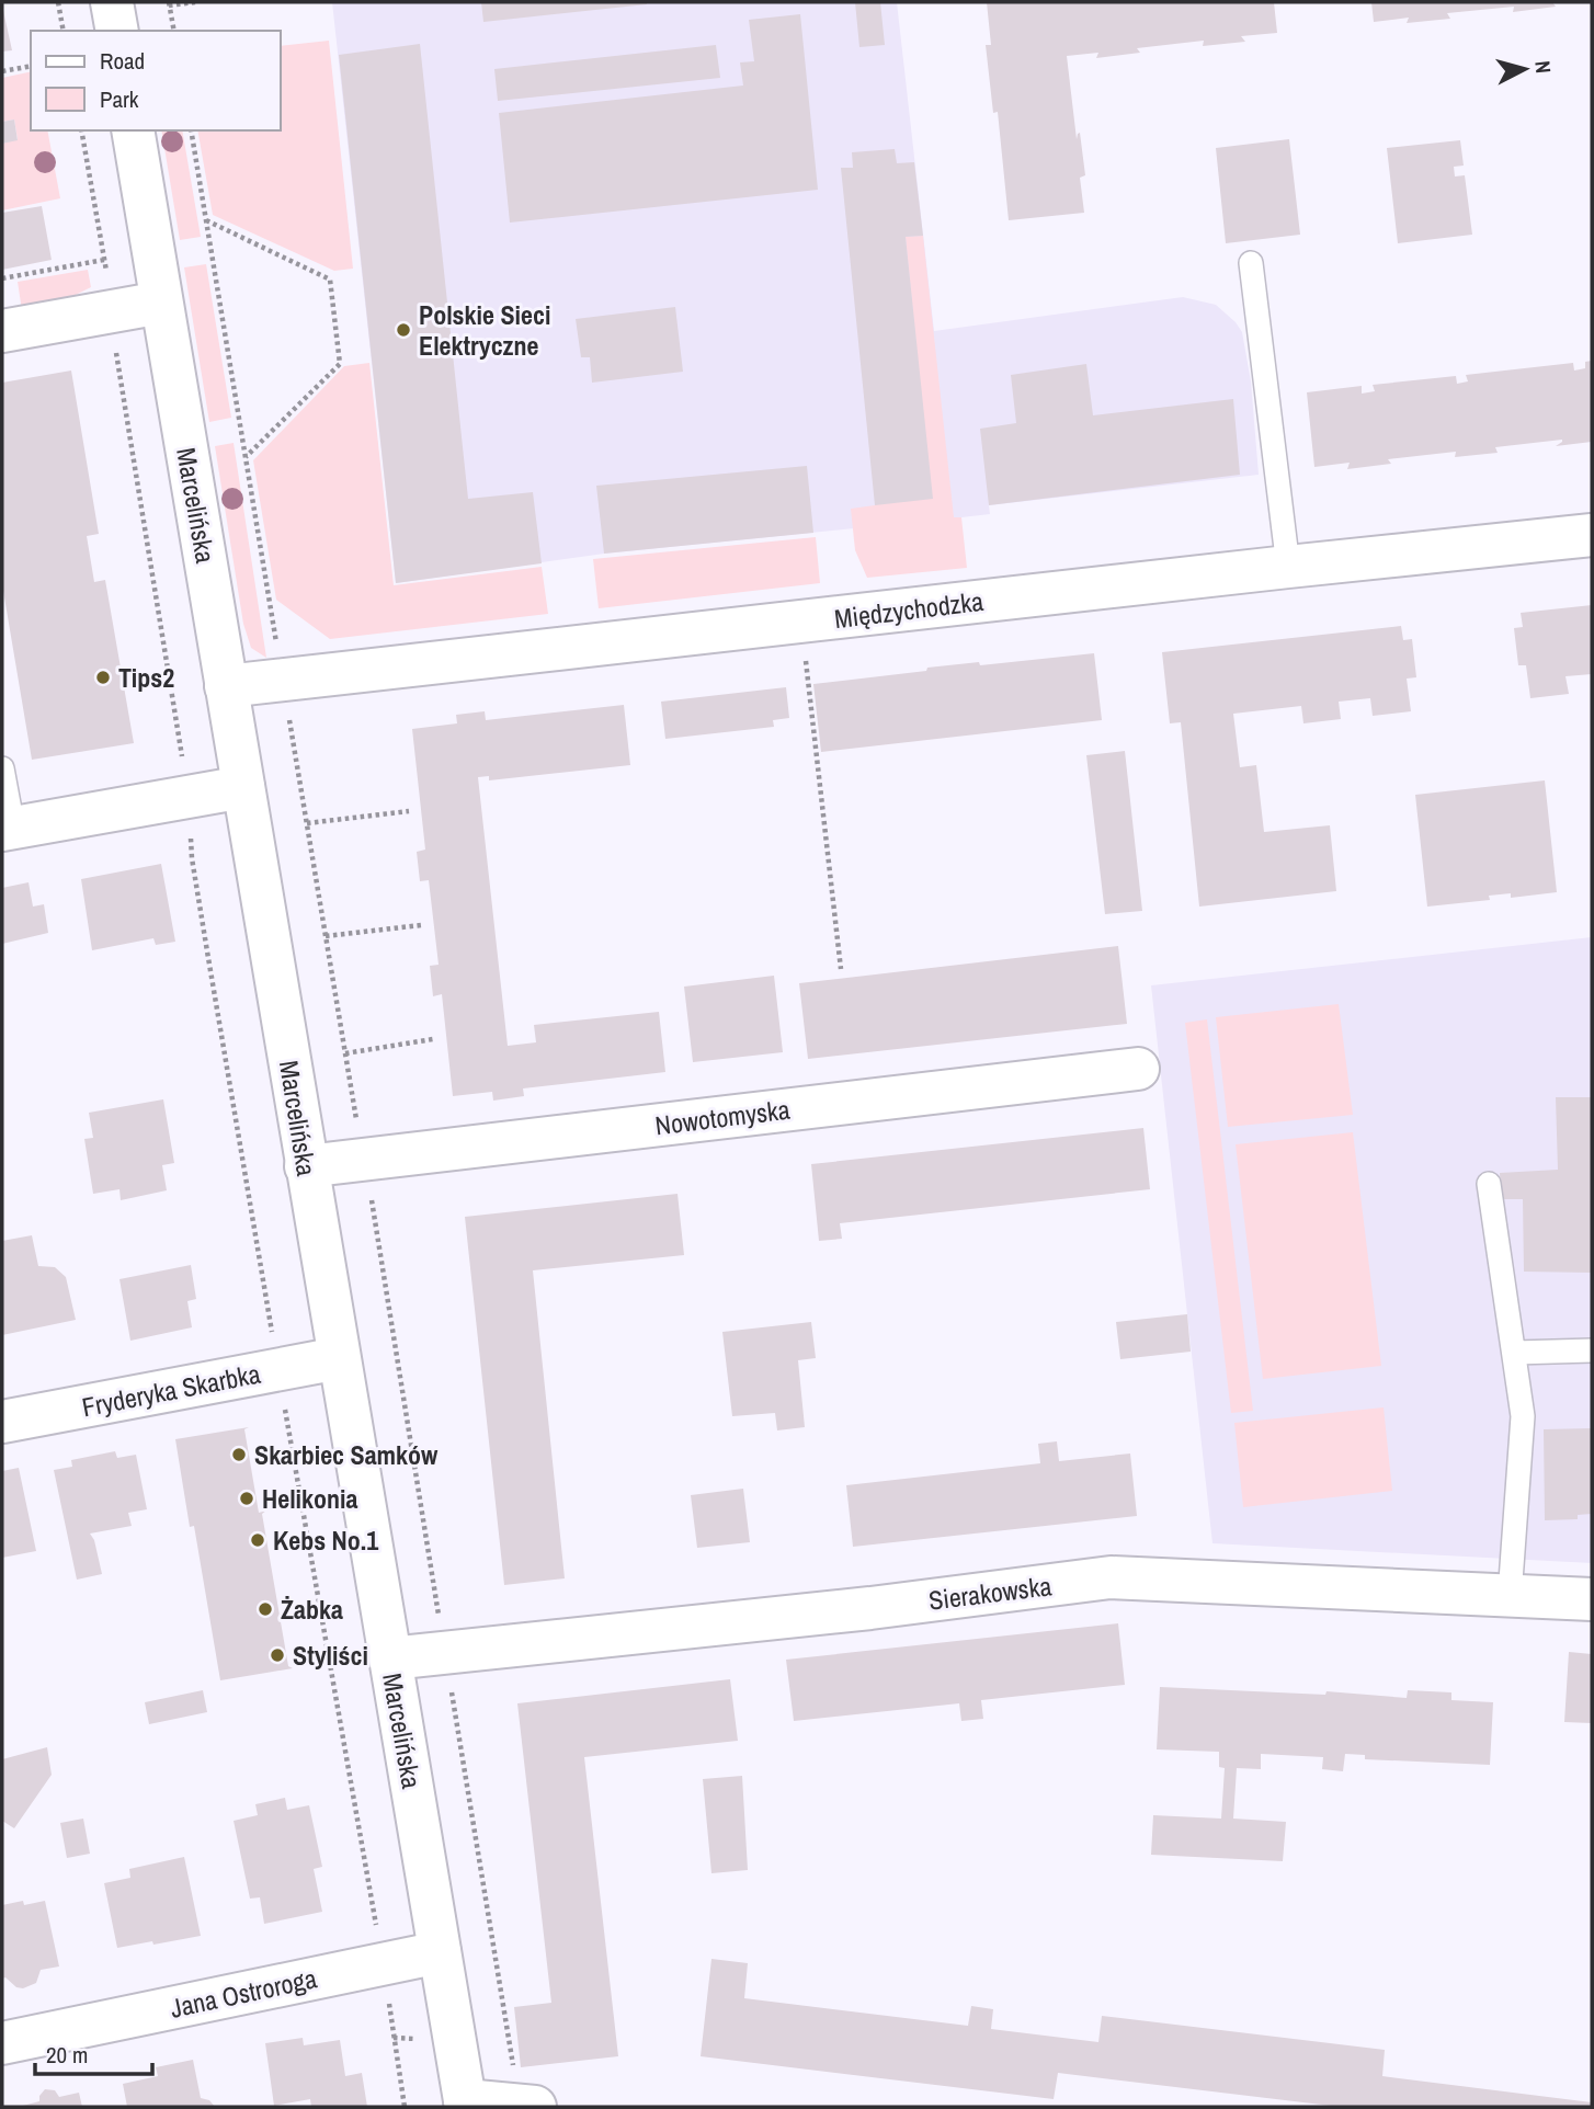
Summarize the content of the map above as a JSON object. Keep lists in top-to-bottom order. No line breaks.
{"streets":{"street":["Marcelińska","Międzychodzka","Nowotomyska","Fryderyka Skarbka","Sierakowska","Jana Ostroroga"]},"crossings":[["Marcelińska","Międzychodzka"],["Marcelińska","Nowotomyska"],["Marcelińska","Fryderyka Skarbka"],["Marcelińska","Sierakowska"],["Marcelińska","Jana Ostroroga"]],"places":["Polskie Sieci Elektryczne","Tips2","Skarbiec Samków","Helikonia","Kebs No.1","Żabka","Styliści"],"legend":["Road","Park"],"scale_bar":"20 m","north":"right"}
